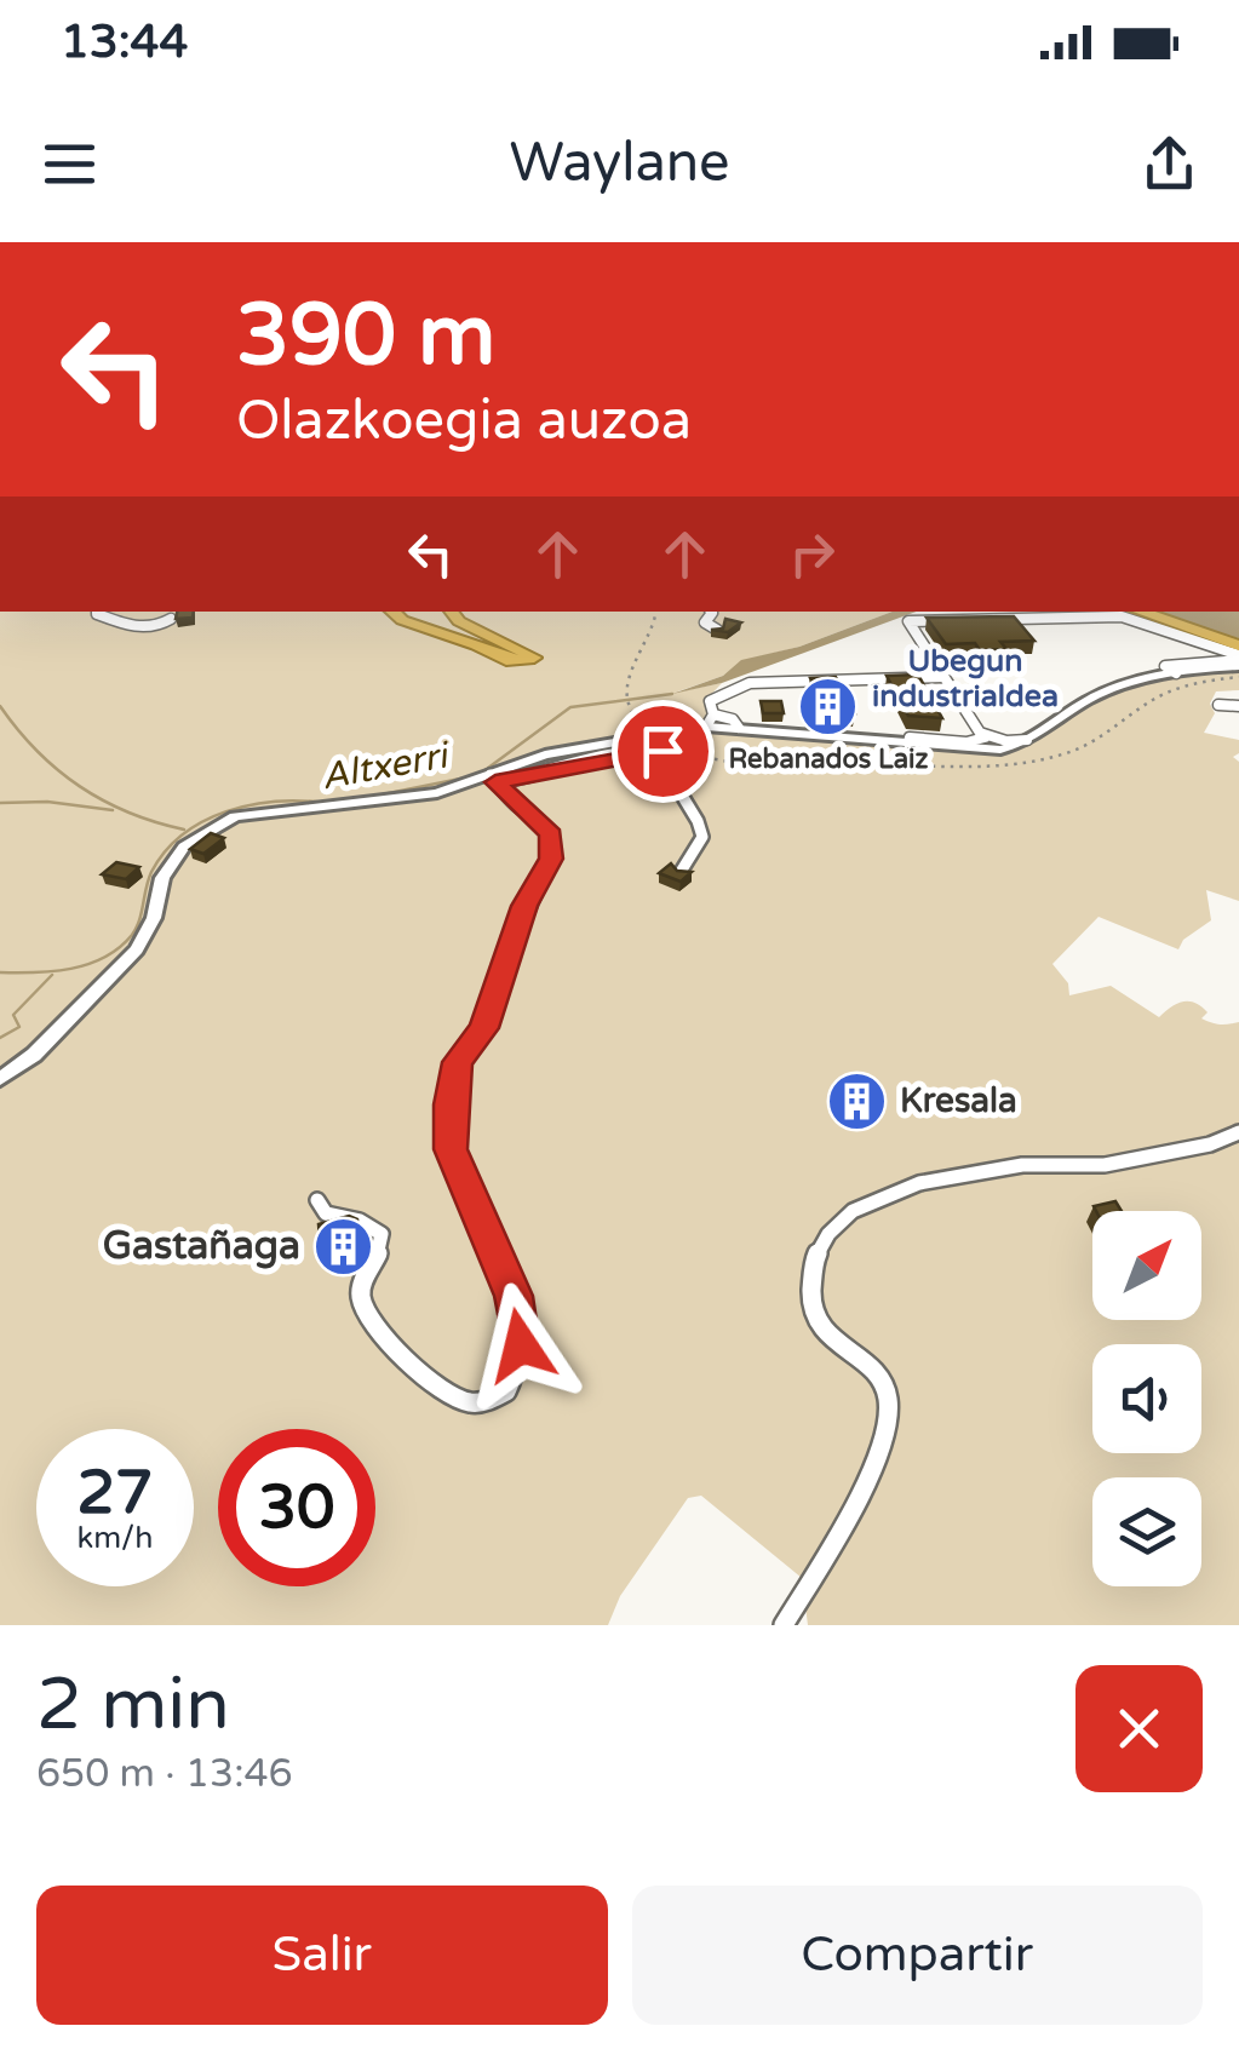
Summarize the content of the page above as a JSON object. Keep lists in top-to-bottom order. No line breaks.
{"districts":["Ubegun industrialdea"],"water":["Altxerri"],"places":{"building":["Rebanados Laiz","Kresala","Gastañaga"]},"north":"top right","page":{"status":"13:44","header":"Waylane","turn":["390 m","Olazkoegia auzoa"],"speed":"27 km/h","limit":"30","heading":["2 min","650 m · 13:46"],"buttons":["Salir","Compartir"]}}
